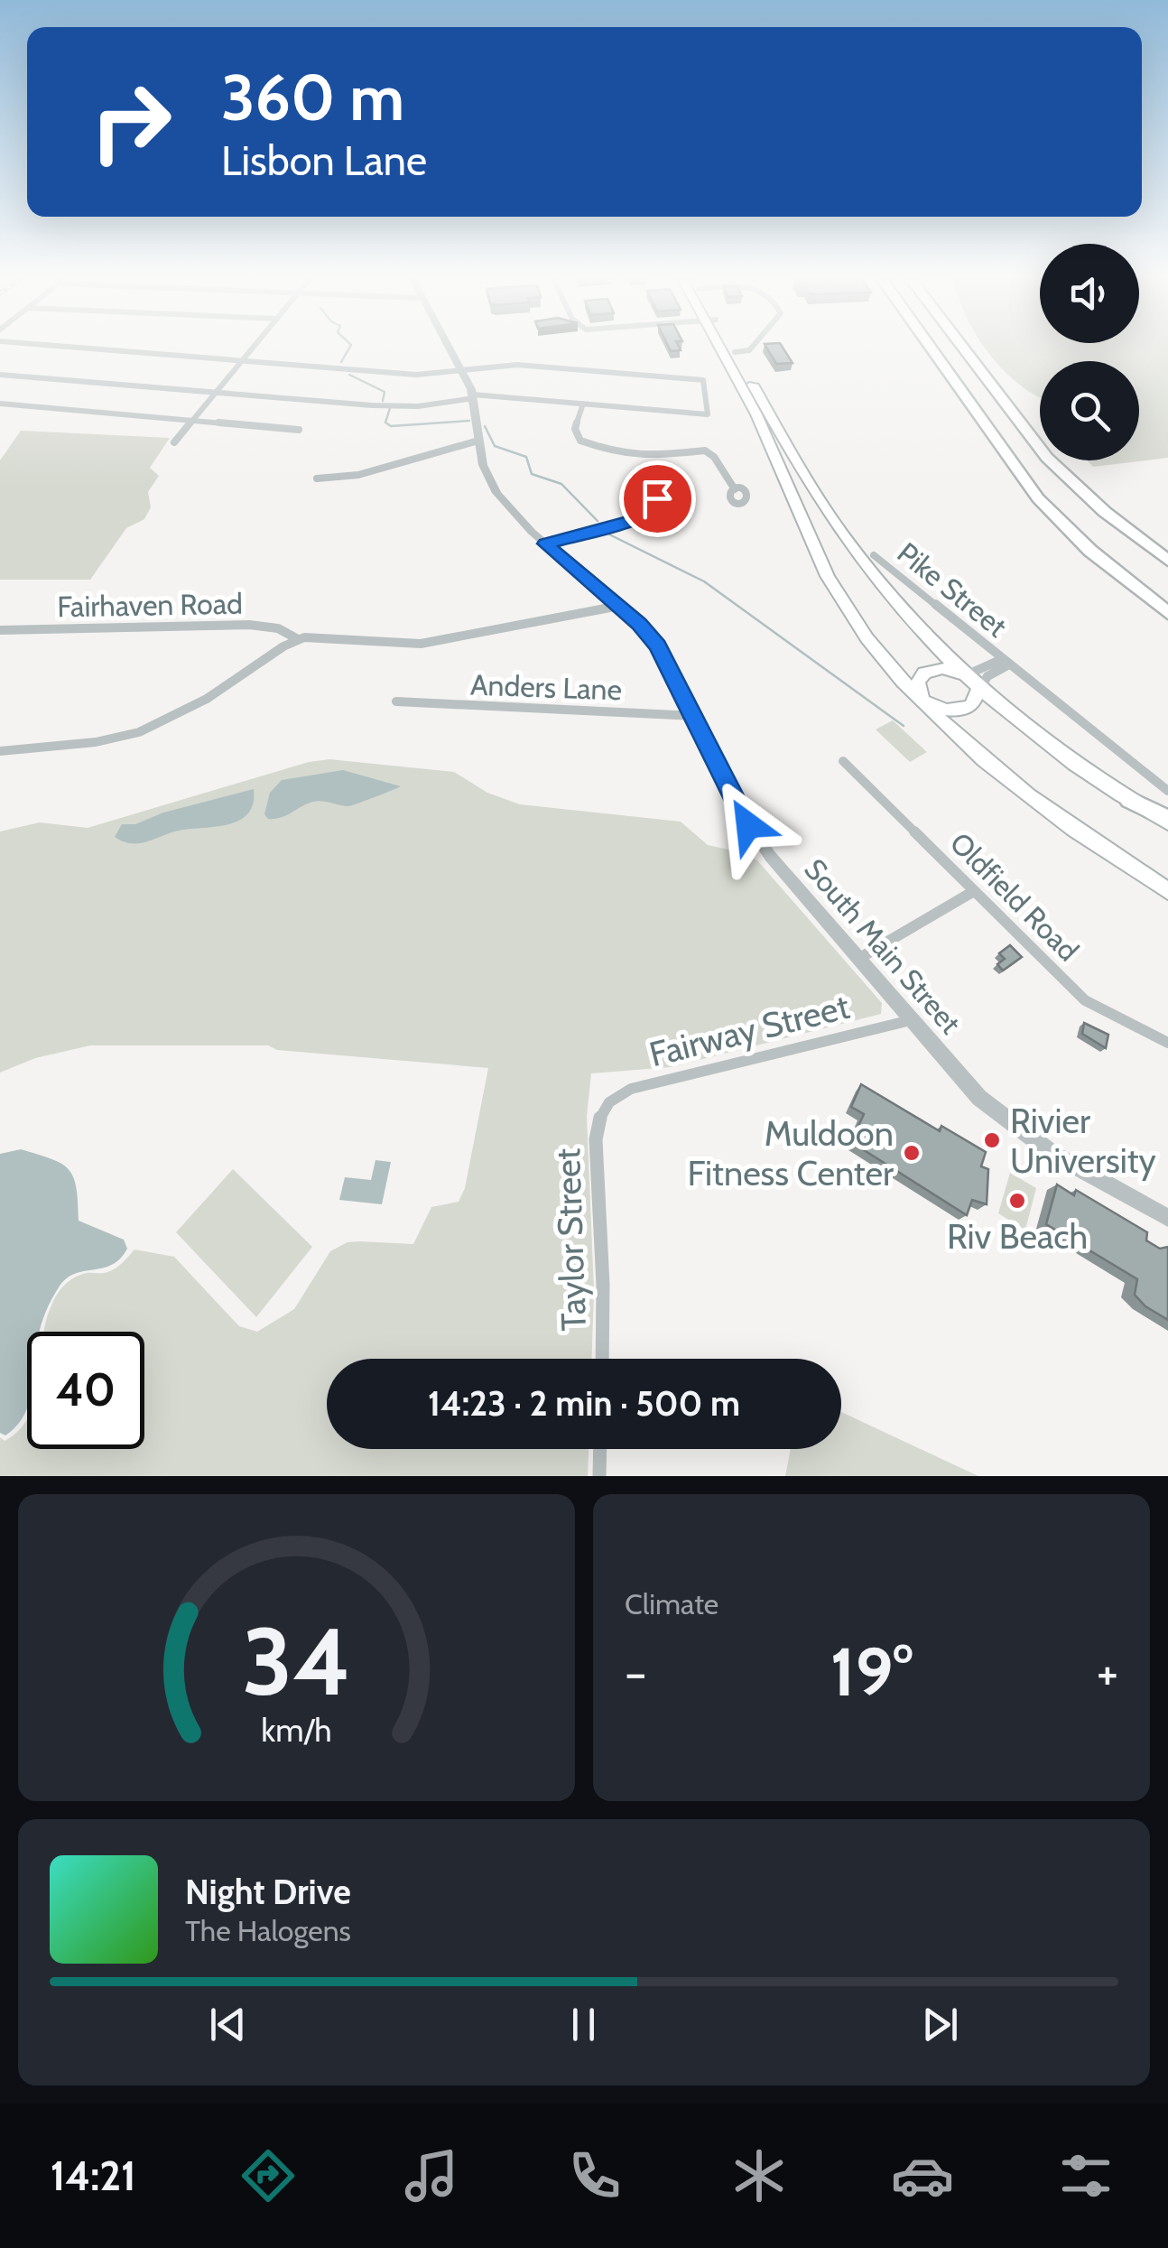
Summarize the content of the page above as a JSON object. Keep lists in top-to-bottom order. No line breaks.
{"streets":{"street":["Pike Street","Fairhaven Road","Anders Lane","Oldfield Road","South Main Street","Fairway Street","Taylor Street"]},"crossings":[["Anders Lane","South Main Street"],["South Main Street","Fairway Street"],["Fairway Street","Taylor Street"]],"places":["Rivier University","Muldoon Fitness Center","Riv Beach"],"page":{"turn":["360 m","Lisbon Lane"],"limit":"40","trip":"14:23 · 2 min · 500 m","tile":"Climate","heat":["−","19°","+"],"song":["Night Drive","The Halogens"],"tabs":"14:21","gauge":["34","km/h"]}}
